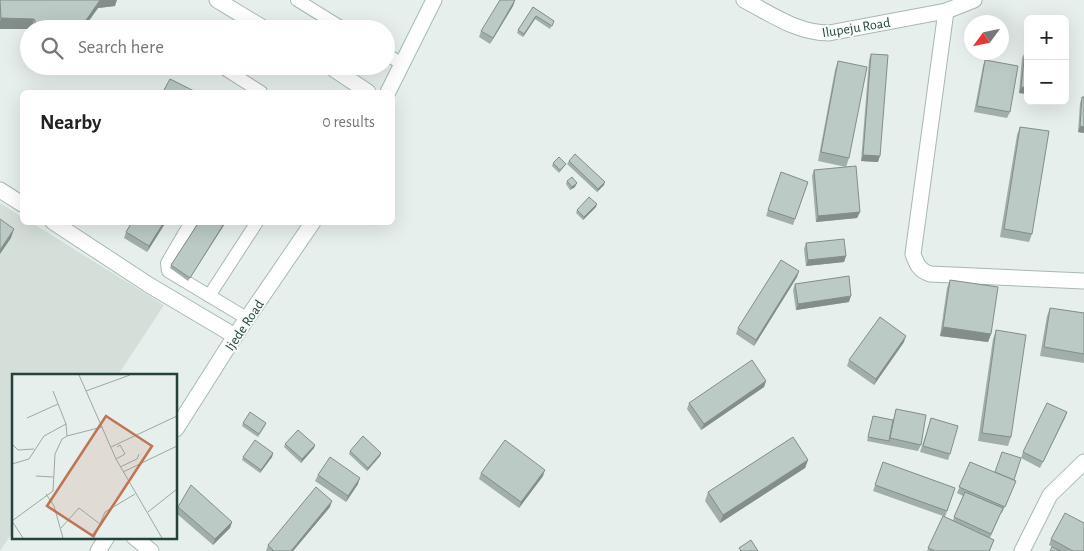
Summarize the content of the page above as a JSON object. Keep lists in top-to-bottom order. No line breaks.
{"streets":{"street":["Ilupeju Road","Ijede Road"]},"north":"bottom left","page":{"map_buttons":["+","−"],"search":"Search here","heading":["Nearby","0 results"]}}
